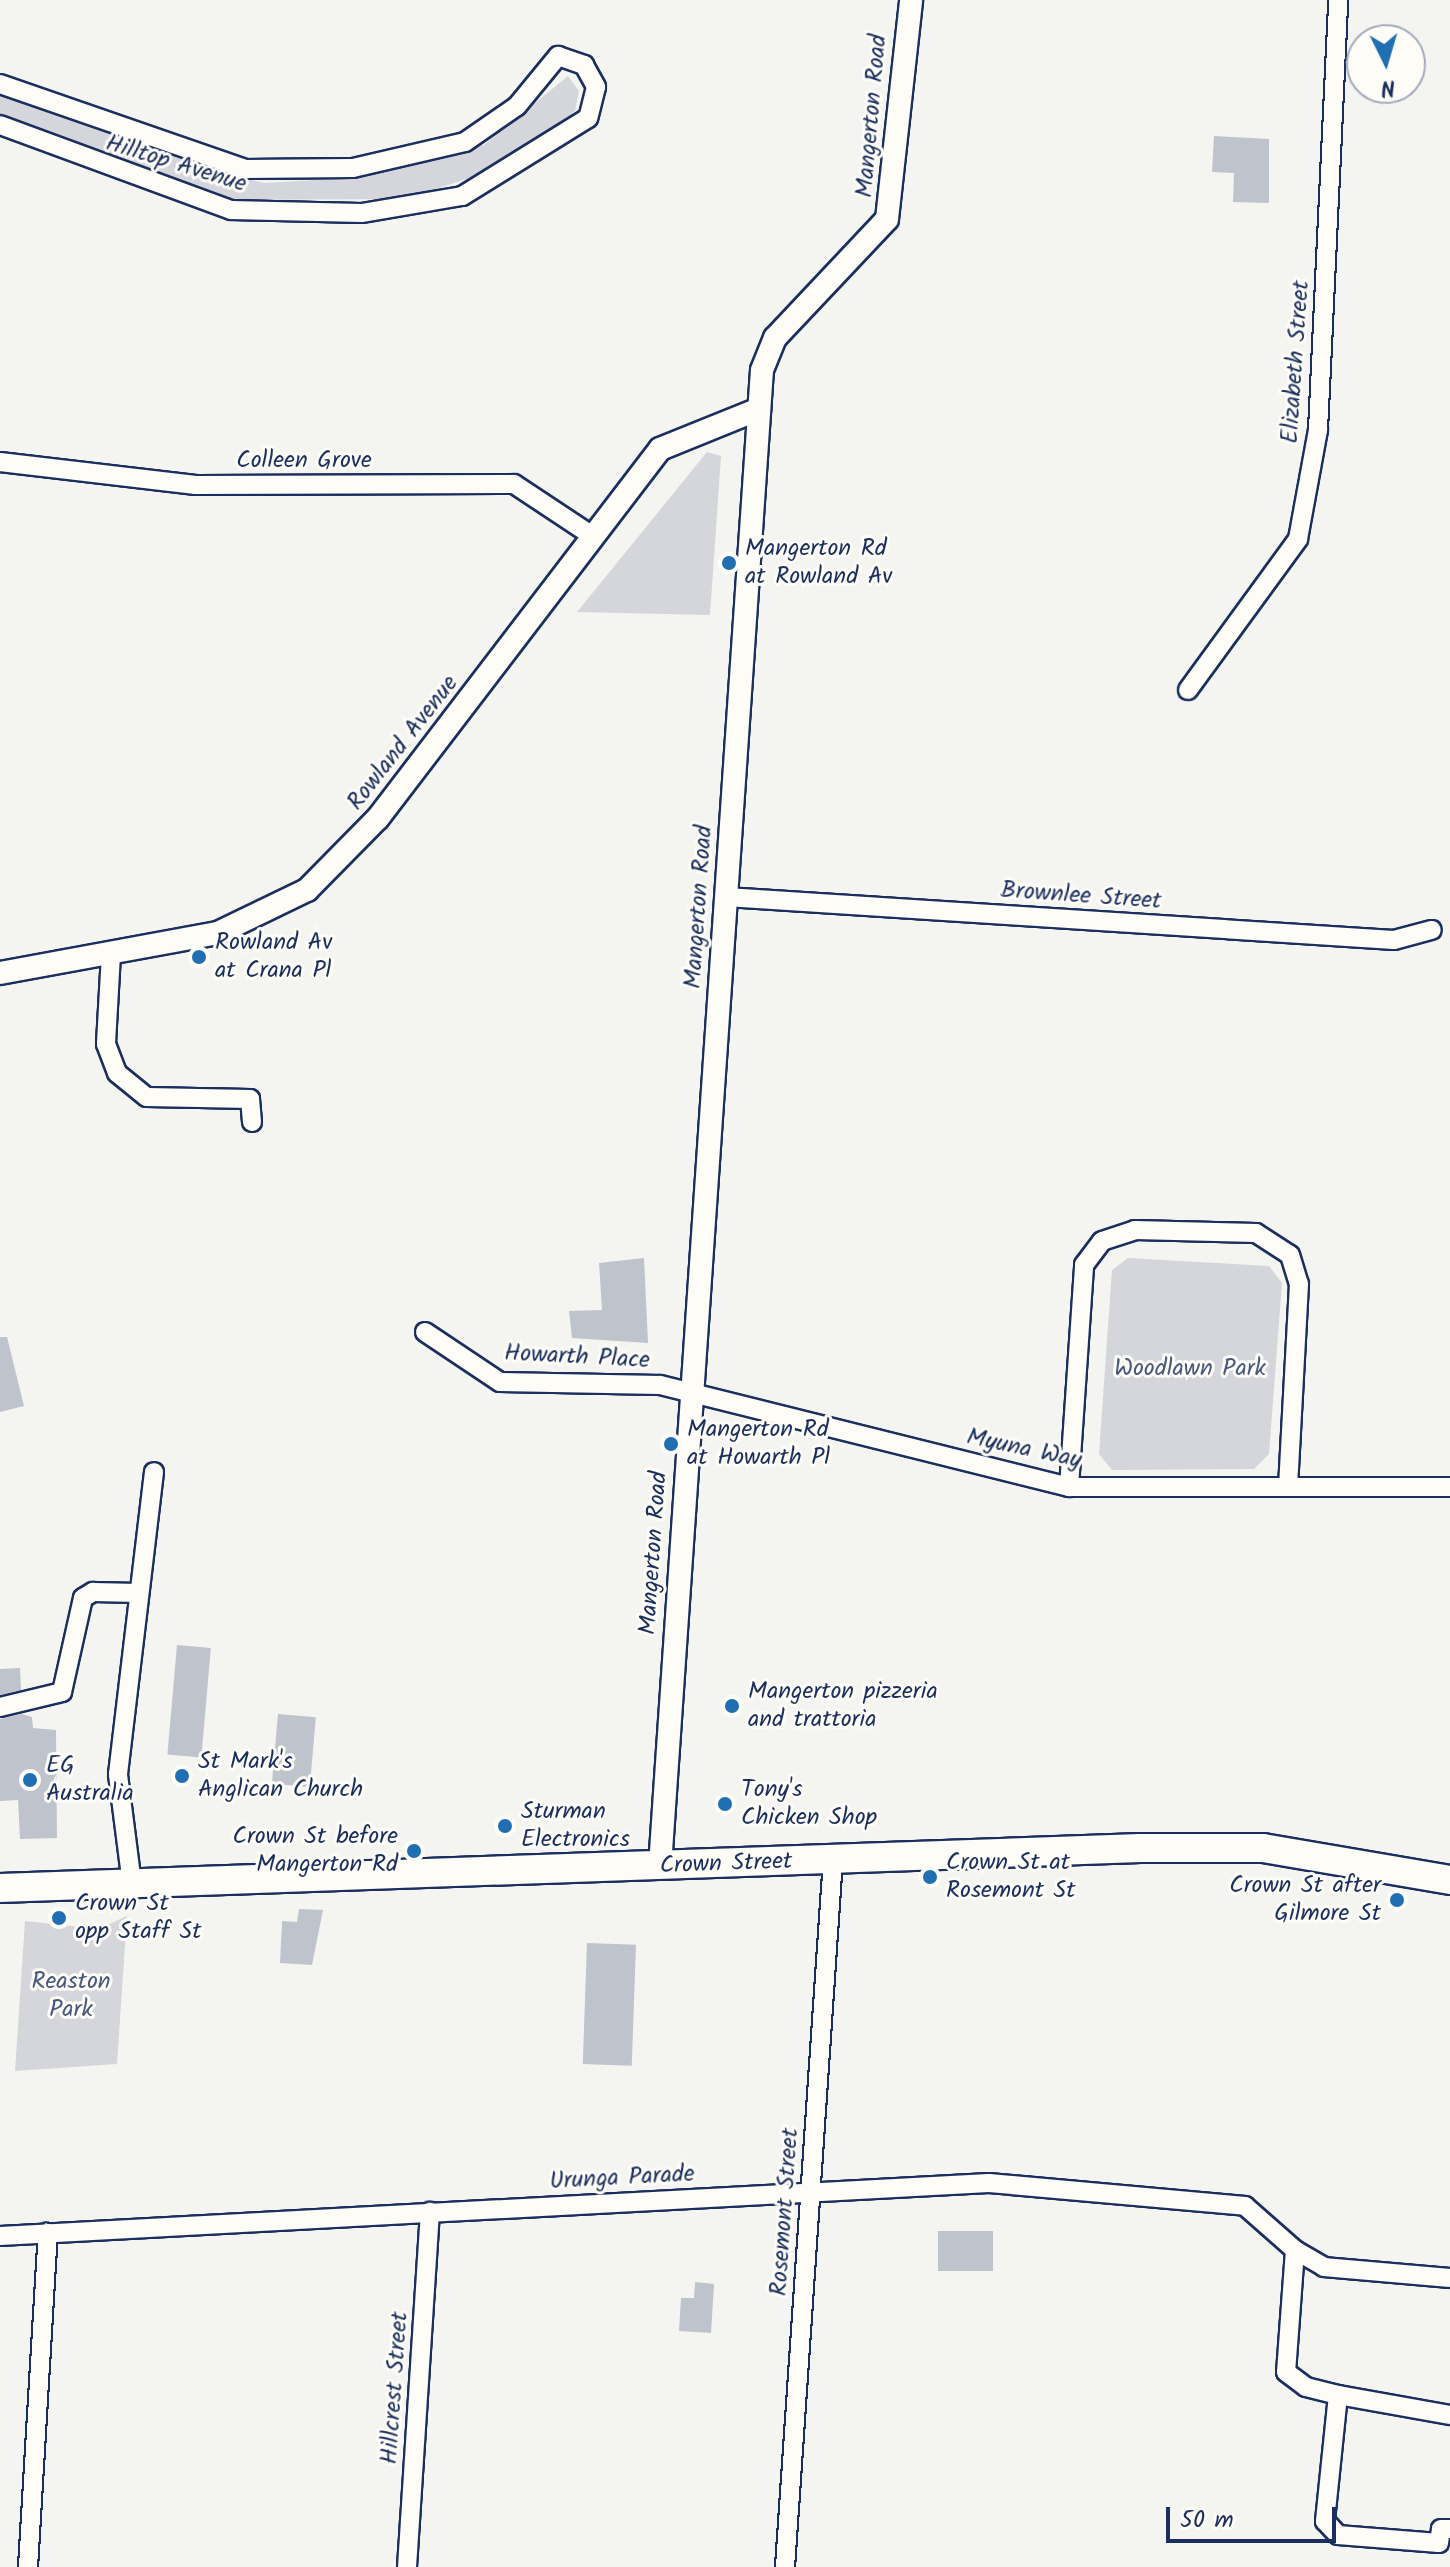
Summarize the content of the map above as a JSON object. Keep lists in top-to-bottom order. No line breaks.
{"streets":{"main road":["Crown Street"],"street":["Mangerton Road","Hilltop Avenue","Elizabeth Street","Colleen Grove","Rowland Avenue","Brownlee Street","Howarth Place","Myuna Way","Urunga Parade","Rosemont Street","Hillcrest Street"]},"crossings":[["Mangerton Road","Rowland Avenue"],["Mangerton Road","Brownlee Street"],["Mangerton Road","Howarth Place"],["Mangerton Road","Myuna Way"],["Mangerton Road","Crown Street"],["Colleen Grove","Rowland Avenue"],["Howarth Place","Myuna Way"],["Crown Street","Rosemont Street"],["Urunga Parade","Rosemont Street"],["Urunga Parade","Hillcrest Street"]],"parks":["Woodlawn Park","Reaston Park"],"places":["Mangerton Rd at Rowland Av","Rowland Av at Crana Pl","Mangerton Rd at Howarth Pl","Mangerton pizzeria and trattoria","St Mark's Anglican Church","EG Australia","Tony's Chicken Shop","Sturman Electronics","Crown St before Mangerton Rd","Crown St at Rosemont St","Crown St after Gilmore St","Crown St opp Staff St"],"scale_bar":"50 m","north":"bottom"}
